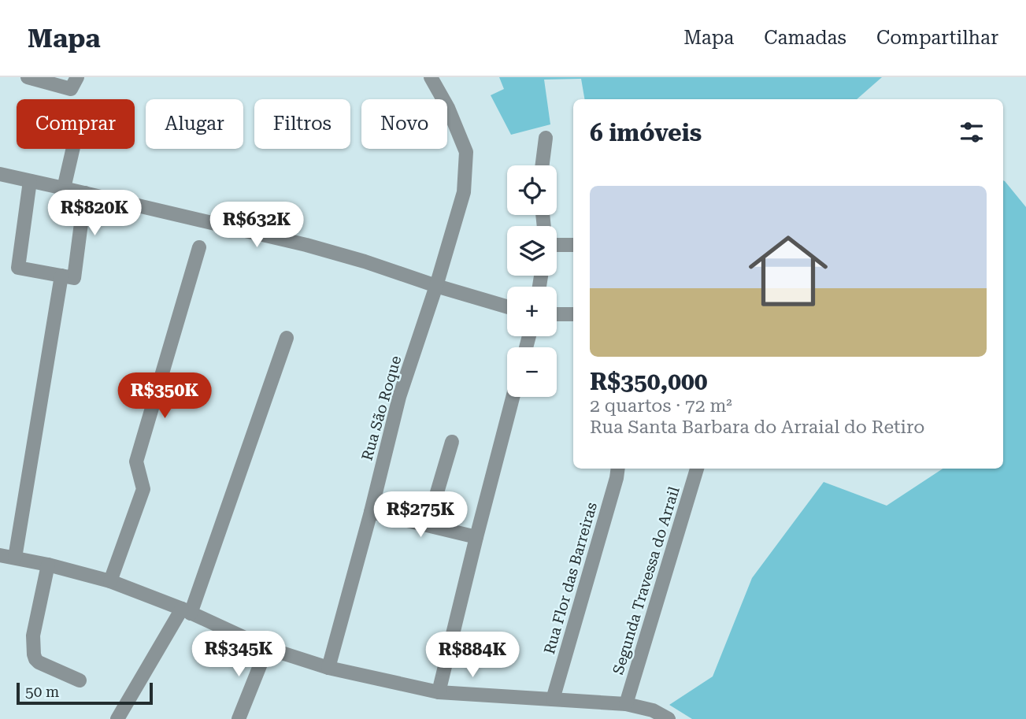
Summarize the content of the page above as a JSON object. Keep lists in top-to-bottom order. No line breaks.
{"streets":{"street":["Rua São Roque","Rua Flor das Barreiras","Segunda Travessa do Arrail"]},"scale_bar":"50 m","page":{"header":"Mapa","nav":["Mapa","Camadas","Compartilhar"],"chip":["Comprar","Alugar","Filtros","Novo"],"heading":"6 imóveis","map_buttons":["+","−"],"list":[{"name":"R$350,000","note":"2 quartos · 72 m² · Rua Santa Barbara do Arraial do Retiro"}],"price":["R$820K","R$632K","R$350K","R$275K","R$345K","R$884K"],"scale":"50 m"}}
